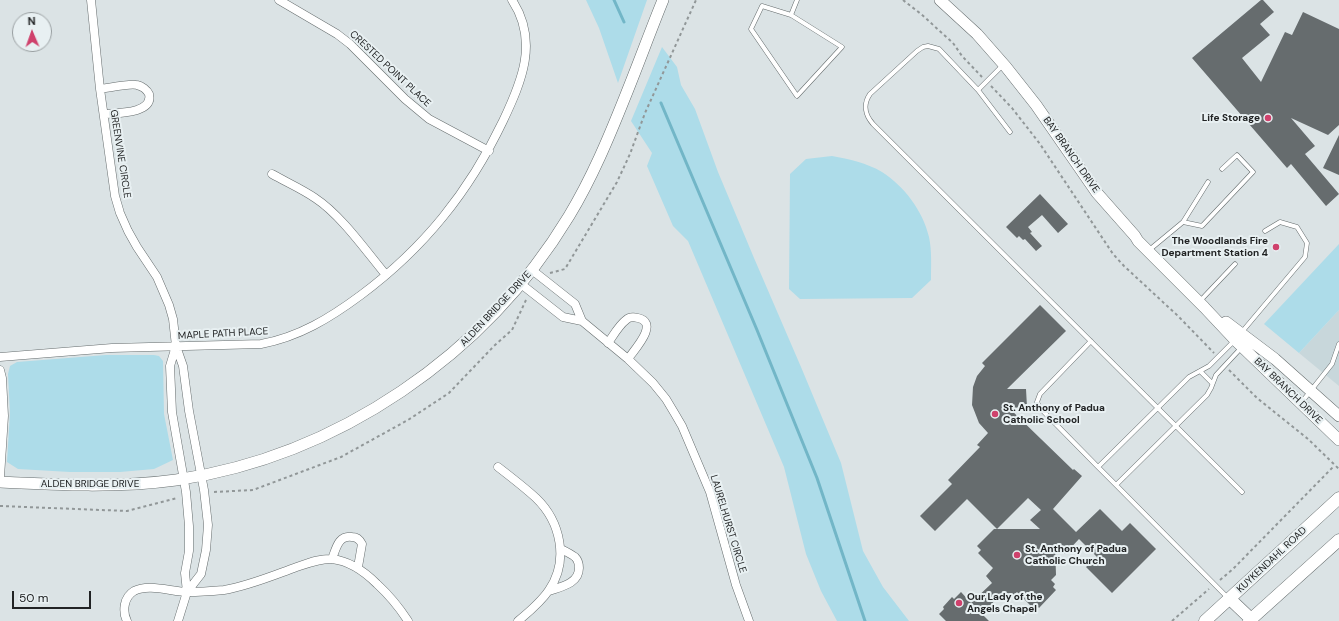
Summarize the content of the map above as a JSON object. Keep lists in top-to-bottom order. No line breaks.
{"streets":{"main road":["KUYKENDAHL ROAD"],"street":["CRESTED POINT PLACE","GREENVINE CIRCLE","BAY BRANCH DRIVE","ALDEN BRIDGE DRIVE","MAPLE PATH PLACE","LAURELHURST CIRCLE"]},"crossings":[["CRESTED POINT PLACE","MAPLE PATH PLACE"],["GREENVINE CIRCLE","ALDEN BRIDGE DRIVE"],["GREENVINE CIRCLE","MAPLE PATH PLACE"],["ALDEN BRIDGE DRIVE","LAURELHURST CIRCLE"]],"places":["Life Storage","The Woodlands Fire Department Station 4","St. Anthony of Padua Catholic School","St. Anthony of Padua Catholic Church","Our Lady of the Angels Chapel"],"scale_bar":"50 m","north":"top"}
